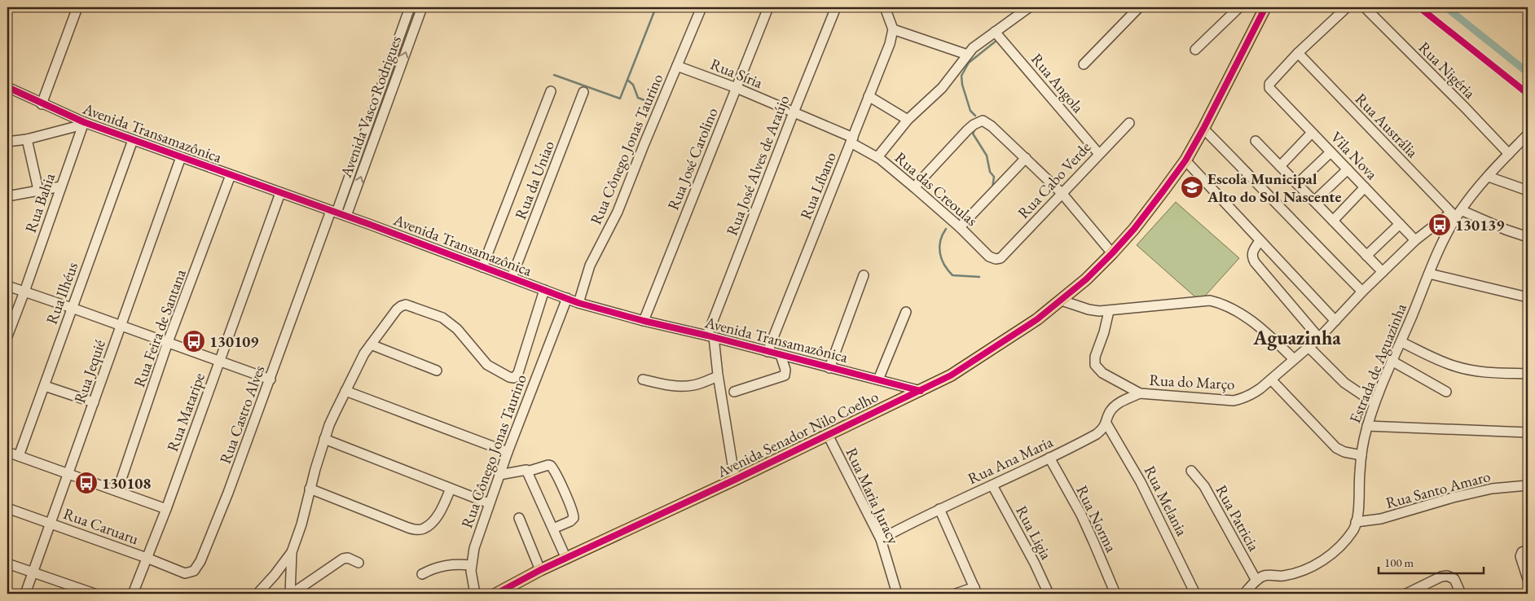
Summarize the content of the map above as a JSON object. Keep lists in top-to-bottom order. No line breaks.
{"streets":{"main road":["Avenida Senador Nilo Coelho"],"street":["Rua Nigéria","Rua Síria","Rua Angola","Avenida Vasco Rodrigues","Rua Austrália","Avenida Transamazônica","Rua Cônego Jonas Taurino","Vila Nova","Rua José Carolino","Rua José Alves de Araújo","Rua da Uniao","Rua Cabo Verde","Rua Líbano","Rua das Creoulas","Rua Bahia","Rua Ilhéus","Rua Feira de Santana","Estrada de Aguazinha","Rua Jequié","Rua do Março","Rua Mataripe","Rua Castro Alves","Rua Ana Maria","Rua Santo Amaro","Rua Maria Juracy","Rua Melania","Rua Patricia","Rua Norma","Rua Caruaru","Rua Ligia"]},"crossings":[["Rua Nigéria","Estrada de Aguazinha"],["Rua Síria","Rua Cônego Jonas Taurino"],["Rua Síria","Rua José Carolino"],["Rua Síria","Rua José Alves de Araújo"],["Rua Síria","Rua Líbano"],["Rua Síria","Rua das Creoulas"],["Rua Angola","Rua Cabo Verde"],["Avenida Vasco Rodrigues","Avenida Transamazônica"],["Avenida Vasco Rodrigues","Rua Castro Alves"],["Rua Austrália","Vila Nova"],["Rua Austrália","Estrada de Aguazinha"],["Rua Austrália","Rua do Março"],["Avenida Transamazônica","Rua Cônego Jonas Taurino"],["Avenida Transamazônica","Rua José Carolino"],["Avenida Transamazônica","Rua José Alves de Araújo"],["Avenida Transamazônica","Rua da Uniao"],["Avenida Transamazônica","Rua Líbano"],["Avenida Transamazônica","Rua Bahia"],["Avenida Transamazônica","Rua Ilhéus"],["Avenida Transamazônica","Rua Feira de Santana"],["Avenida Transamazônica","Rua Jequié"],["Avenida Transamazônica","Rua Mataripe"],["Avenida Transamazônica","Rua Castro Alves"],["Avenida Transamazônica","Avenida Senador Nilo Coelho"],["Vila Nova","Rua do Março"],["Rua José Alves de Araújo","Avenida Senador Nilo Coelho"],["Rua Cabo Verde","Rua das Creoulas"],["Rua Líbano","Rua das Creoulas"],["Estrada de Aguazinha","Rua do Março"],["Estrada de Aguazinha","Rua Santo Amaro"],["Estrada de Aguazinha","Rua Patricia"],["Rua Jequié","Rua Caruaru"],["Rua do Março","Rua Ana Maria"],["Rua Mataripe","Rua Caruaru"],["Rua Castro Alves","Rua Caruaru"],["Avenida Senador Nilo Coelho","Rua Maria Juracy"],["Rua Ana Maria","Rua Maria Juracy"],["Rua Ana Maria","Rua Melania"],["Rua Ana Maria","Rua Norma"],["Rua Ana Maria","Rua Ligia"]],"districts":["Aguazinha"],"places":{"school or university":["Escola Municipal Alto do Sol Nascente"],"bus stop":["130139","130109","130108"]},"scale_bar":"100 m"}
